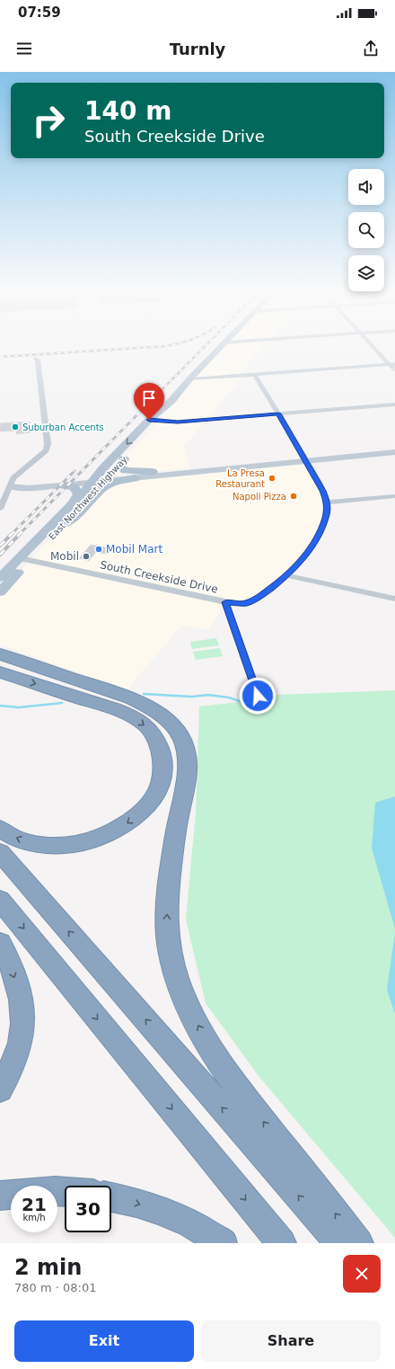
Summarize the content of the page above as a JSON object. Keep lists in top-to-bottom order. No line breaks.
{"streets":{"main road":["East Northwest Highway"],"street":["South Creekside Drive"]},"crossings":[["East Northwest Highway","South Creekside Drive"]],"places":["Suburban Accents","La Presa Restaurant","Napoli Pizza","Mobil Mart","Mobil"],"page":{"status":"07:59","header":"Turnly","turn":["140 m","South Creekside Drive"],"speed":"21 km/h","limit":"30","heading":["2 min","780 m · 08:01"],"buttons":["Exit","Share"]}}
